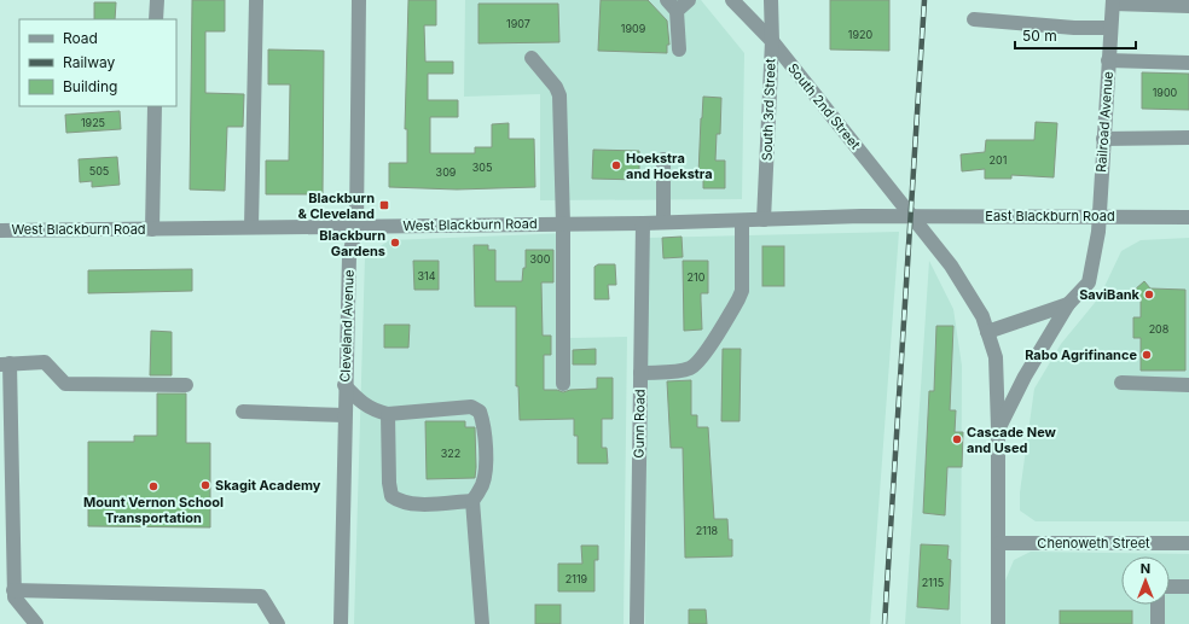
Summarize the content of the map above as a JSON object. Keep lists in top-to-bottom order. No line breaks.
{"streets":{"street":["South 2nd Street","South 3rd Street","Railroad Avenue","East Blackburn Road","West Blackburn Road","Cleveland Avenue","Gunn Road","Chenoweth Street"]},"crossings":[["South 2nd Street","South 3rd Street"],["South 2nd Street","Railroad Avenue"],["South 2nd Street","East Blackburn Road"],["South 2nd Street","West Blackburn Road"],["South 2nd Street","Chenoweth Street"],["South 3rd Street","West Blackburn Road"],["Railroad Avenue","East Blackburn Road"],["East Blackburn Road","West Blackburn Road"],["West Blackburn Road","Cleveland Avenue"],["West Blackburn Road","Gunn Road"]],"places":{"other":["Hoekstra and Hoekstra","Blackburn Gardens","SaviBank","Rabo Agrifinance","Cascade New and Used","Skagit Academy","Mount Vernon School Transportation"],"transit":["Blackburn & Cleveland"]},"house_numbers":["1907","1909","1920","1900","1925","201","305","505","309","300","314","210","208","322","2118","2119","2115"],"legend":["Road","Railway","Building"],"scale_bar":"50 m","north":"top"}
